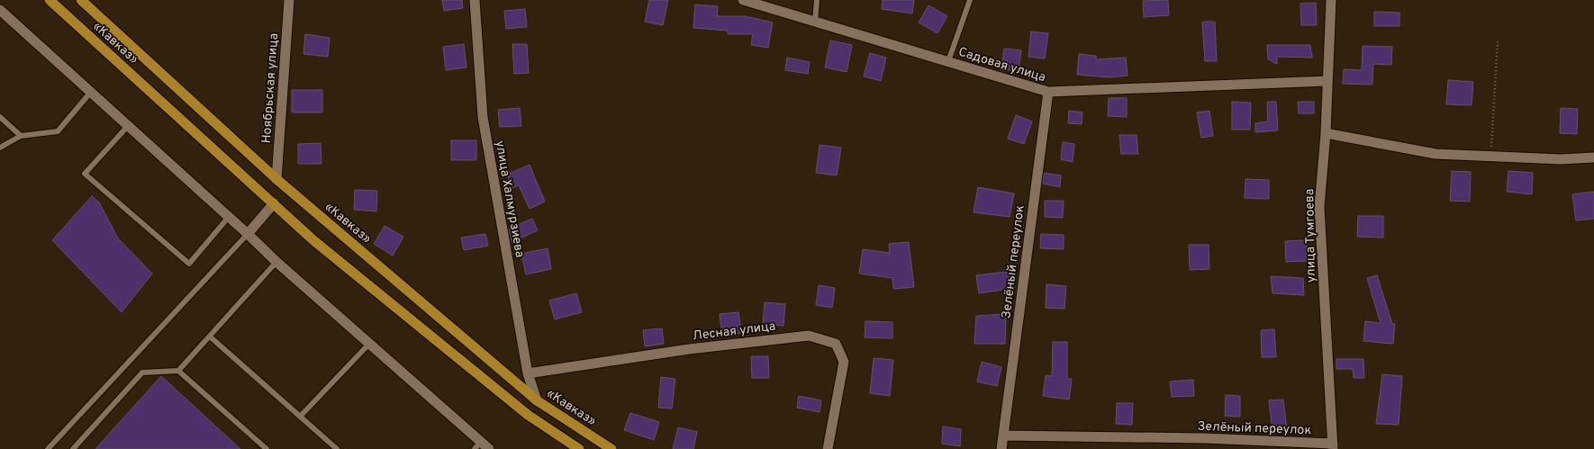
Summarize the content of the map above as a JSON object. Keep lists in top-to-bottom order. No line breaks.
{"streets":{"highway":["«Кавказ»"],"street":["Садовая улица","Ноябрьская улица","улица Халмурзиева","улица Тумгоева","Зелёный переулок","Лесная улица"]},"crossings":[["«Кавказ»","Ноябрьская улица"],["«Кавказ»","улица Халмурзиева"],["Садовая улица","улица Тумгоева"],["Садовая улица","Зелёный переулок"],["улица Халмурзиева","Лесная улица"],["улица Тумгоева","Зелёный переулок"]]}
